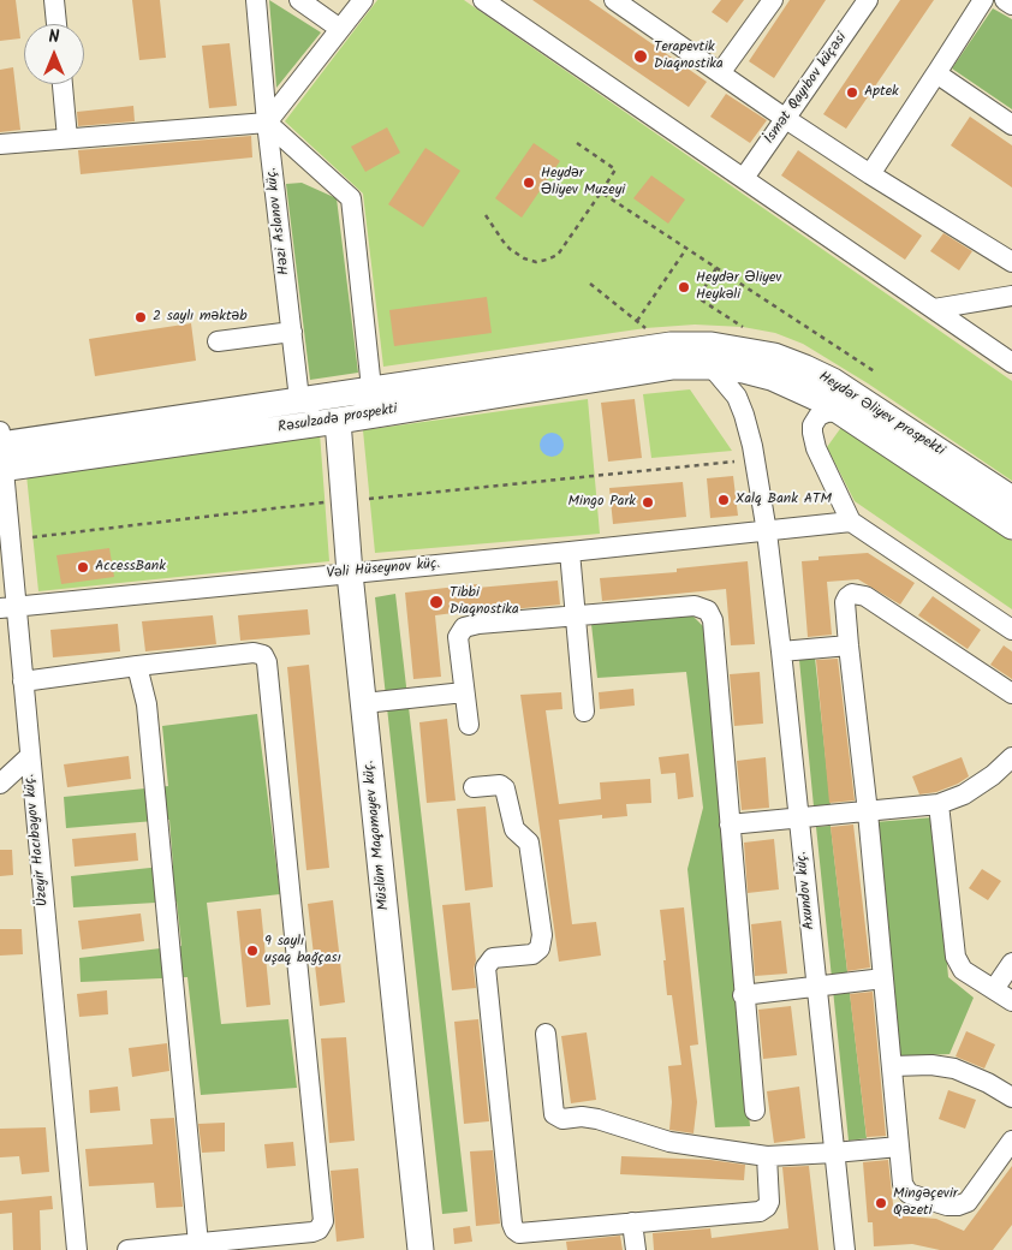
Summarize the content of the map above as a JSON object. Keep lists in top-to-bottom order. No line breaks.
{"streets":{"main road":["Heydər Əliyev prospekti","Rəsulzadə prospekti","Müslüm Maqomayev küç."],"street":["İsmət Qayıbov küçəsi","Həzi Aslanov küç.","Vəli Hüseynov küç.","Üzeyir Hacıbəyov küç.","Axundov küç."]},"crossings":[["Həzi Aslanov küç.","Rəsulzadə prospekti"],["Heydər Əliyev prospekti","Rəsulzadə prospekti"],["Heydər Əliyev prospekti","Axundov küç."],["Rəsulzadə prospekti","Müslüm Maqomayev küç."],["Rəsulzadə prospekti","Üzeyir Hacıbəyov küç."],["Vəli Hüseynov küç.","Müslüm Maqomayev küç."],["Vəli Hüseynov küç.","Üzeyir Hacıbəyov küç."],["Vəli Hüseynov küç.","Axundov küç."]],"places":["Terapevtik Diaqnostika","Aptek","Heydər Əliyev Muzeyi","Heydər Əliyev Heykəli","2 saylı məktəb","Xalq Bank ATM","Mingo Park","AccessBank","Tibbi Diaqnostika","9 saylı uşaq bağçası","Mingəçevir Qəzeti"],"north":"top"}
